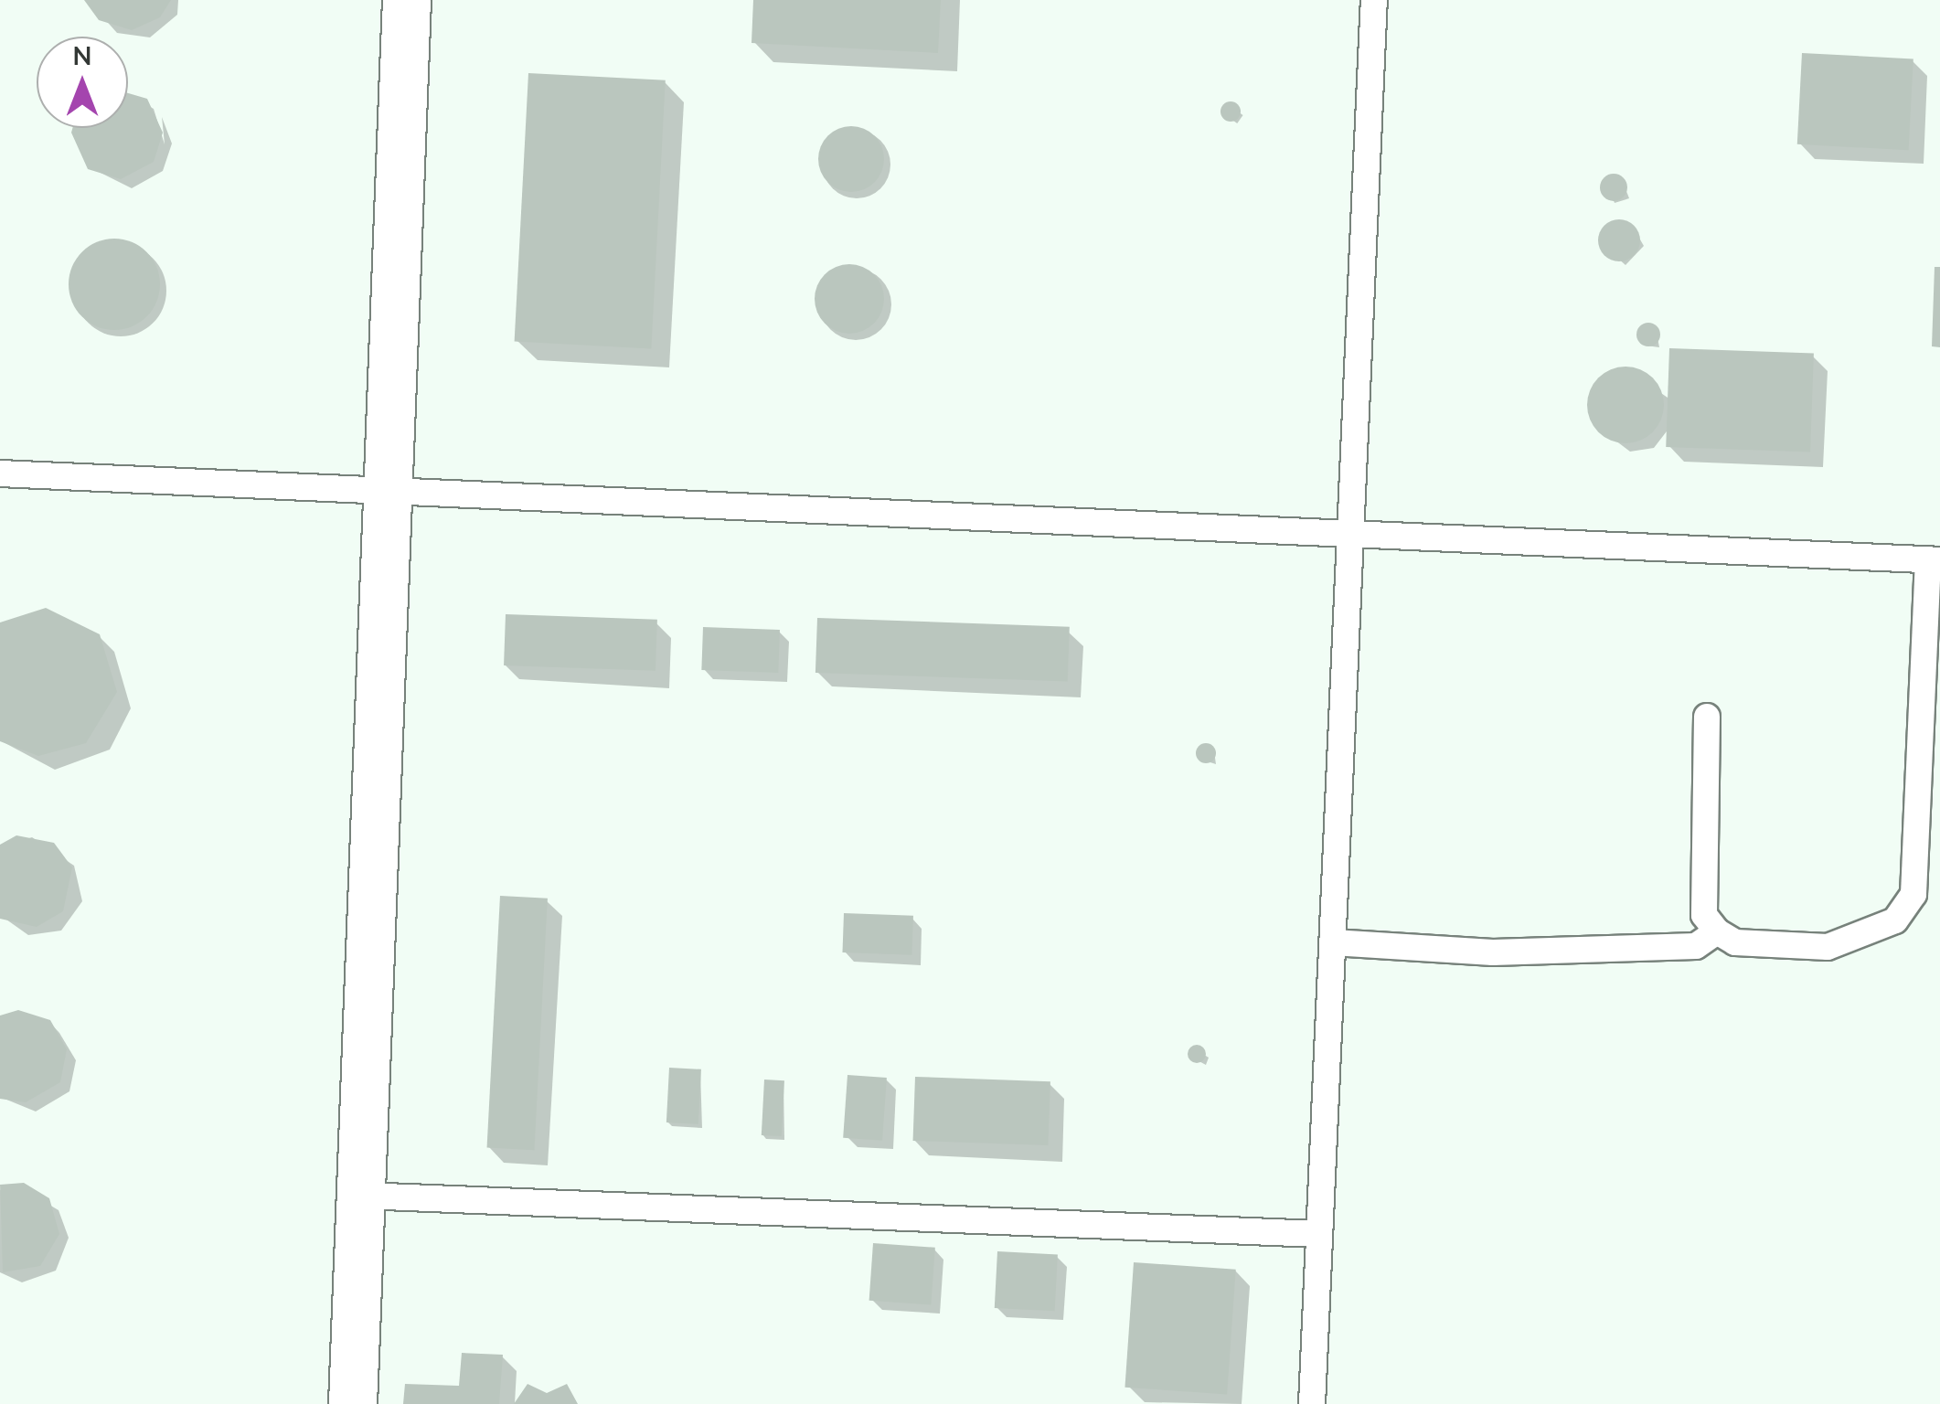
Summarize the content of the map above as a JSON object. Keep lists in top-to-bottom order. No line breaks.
{"north":"top"}
